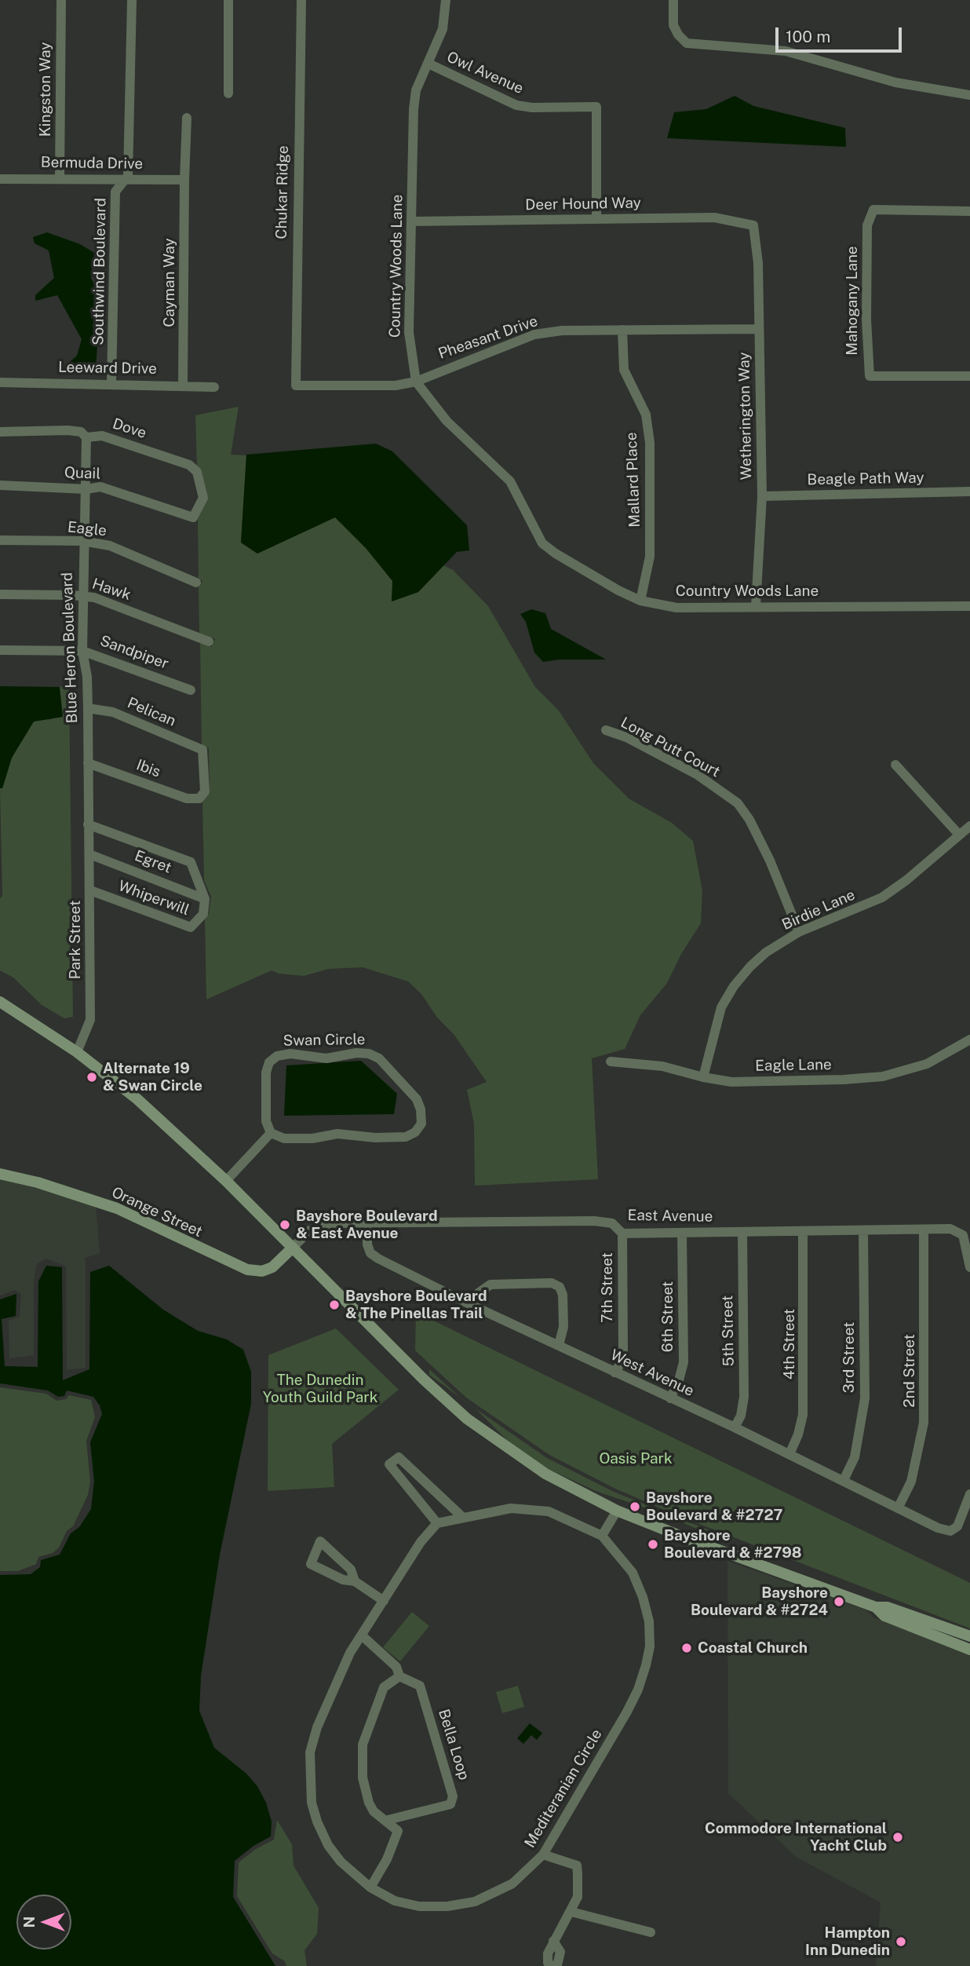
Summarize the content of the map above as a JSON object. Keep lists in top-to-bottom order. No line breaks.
{"streets":{"main road":["Orange Street"],"street":["Owl Avenue","Kingston Way","Bermuda Drive","Chukar Ridge","Deer Hound Way","Country Woods Lane","Southwind Boulevard","Cayman Way","Mahogany Lane","Pheasant Drive","Leeward Drive","Wetherington Way","Dove","Quail","Beagle Path Way","Mallard Place","Eagle","Hawk","Blue Heron Boulevard","Sandpiper","Pelican","Long Putt Court","Ibis","Egret","Whiperwill","Birdie Lane","Park Street","Swan Circle","Eagle Lane","East Avenue","7th Street","6th Street","5th Street","4th Street","3rd Street","2nd Street","West Avenue","Bella Loop","Mediteranian Circle"]},"crossings":[["Owl Avenue","Deer Hound Way"],["Owl Avenue","Country Woods Lane"],["Kingston Way","Bermuda Drive"],["Bermuda Drive","Southwind Boulevard"],["Bermuda Drive","Cayman Way"],["Chukar Ridge","Pheasant Drive"],["Deer Hound Way","Country Woods Lane"],["Deer Hound Way","Wetherington Way"],["Country Woods Lane","Pheasant Drive"],["Country Woods Lane","Wetherington Way"],["Country Woods Lane","Mallard Place"],["Southwind Boulevard","Leeward Drive"],["Cayman Way","Leeward Drive"],["Pheasant Drive","Wetherington Way"],["Pheasant Drive","Mallard Place"],["Wetherington Way","Beagle Path Way"],["Dove","Quail"],["Dove","Blue Heron Boulevard"],["Quail","Blue Heron Boulevard"],["Eagle","Blue Heron Boulevard"],["Hawk","Blue Heron Boulevard"],["Blue Heron Boulevard","Sandpiper"],["Blue Heron Boulevard","Pelican"],["Blue Heron Boulevard","Ibis"],["Blue Heron Boulevard","Whiperwill"],["Blue Heron Boulevard","Park Street"],["Pelican","Ibis"],["Long Putt Court","Birdie Lane"],["Egret","Whiperwill"],["Egret","Park Street"],["Whiperwill","Park Street"],["Birdie Lane","Eagle Lane"],["Orange Street","East Avenue"],["East Avenue","7th Street"],["East Avenue","6th Street"],["East Avenue","5th Street"],["East Avenue","4th Street"],["East Avenue","3rd Street"],["East Avenue","2nd Street"],["East Avenue","West Avenue"],["7th Street","West Avenue"],["6th Street","West Avenue"],["5th Street","West Avenue"],["4th Street","West Avenue"],["3rd Street","West Avenue"],["2nd Street","West Avenue"],["Bella Loop","Mediteranian Circle"]],"parks":["The Dunedin Youth Guild Park","Oasis Park"],"places":["Alternate 19 & Swan Circle","Bayshore Boulevard & East Avenue","Bayshore Boulevard & The Pinellas Trail","Bayshore Boulevard & #2727","Bayshore Boulevard & #2798","Bayshore Boulevard & #2724","Coastal Church","Commodore International Yacht Club","Hampton Inn Dunedin"],"scale_bar":"100 m","north":"left"}
